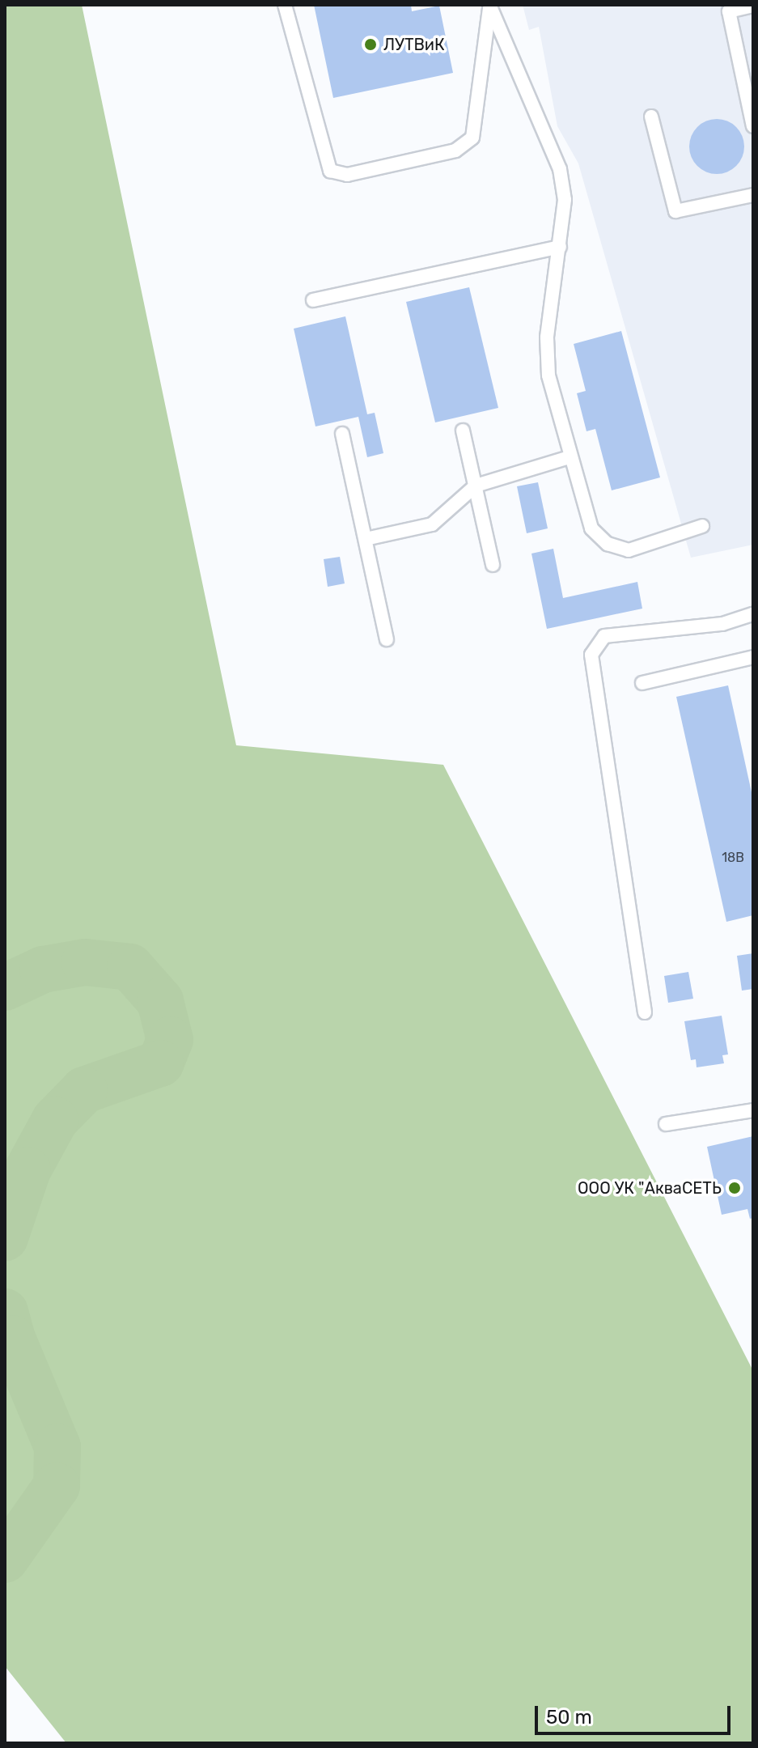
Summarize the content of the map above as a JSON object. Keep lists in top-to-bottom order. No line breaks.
{"places":["ЛУТВиК","ООО УК \"АкваСЕТЬ"],"house_numbers":["18В"],"scale_bar":"50 m"}
